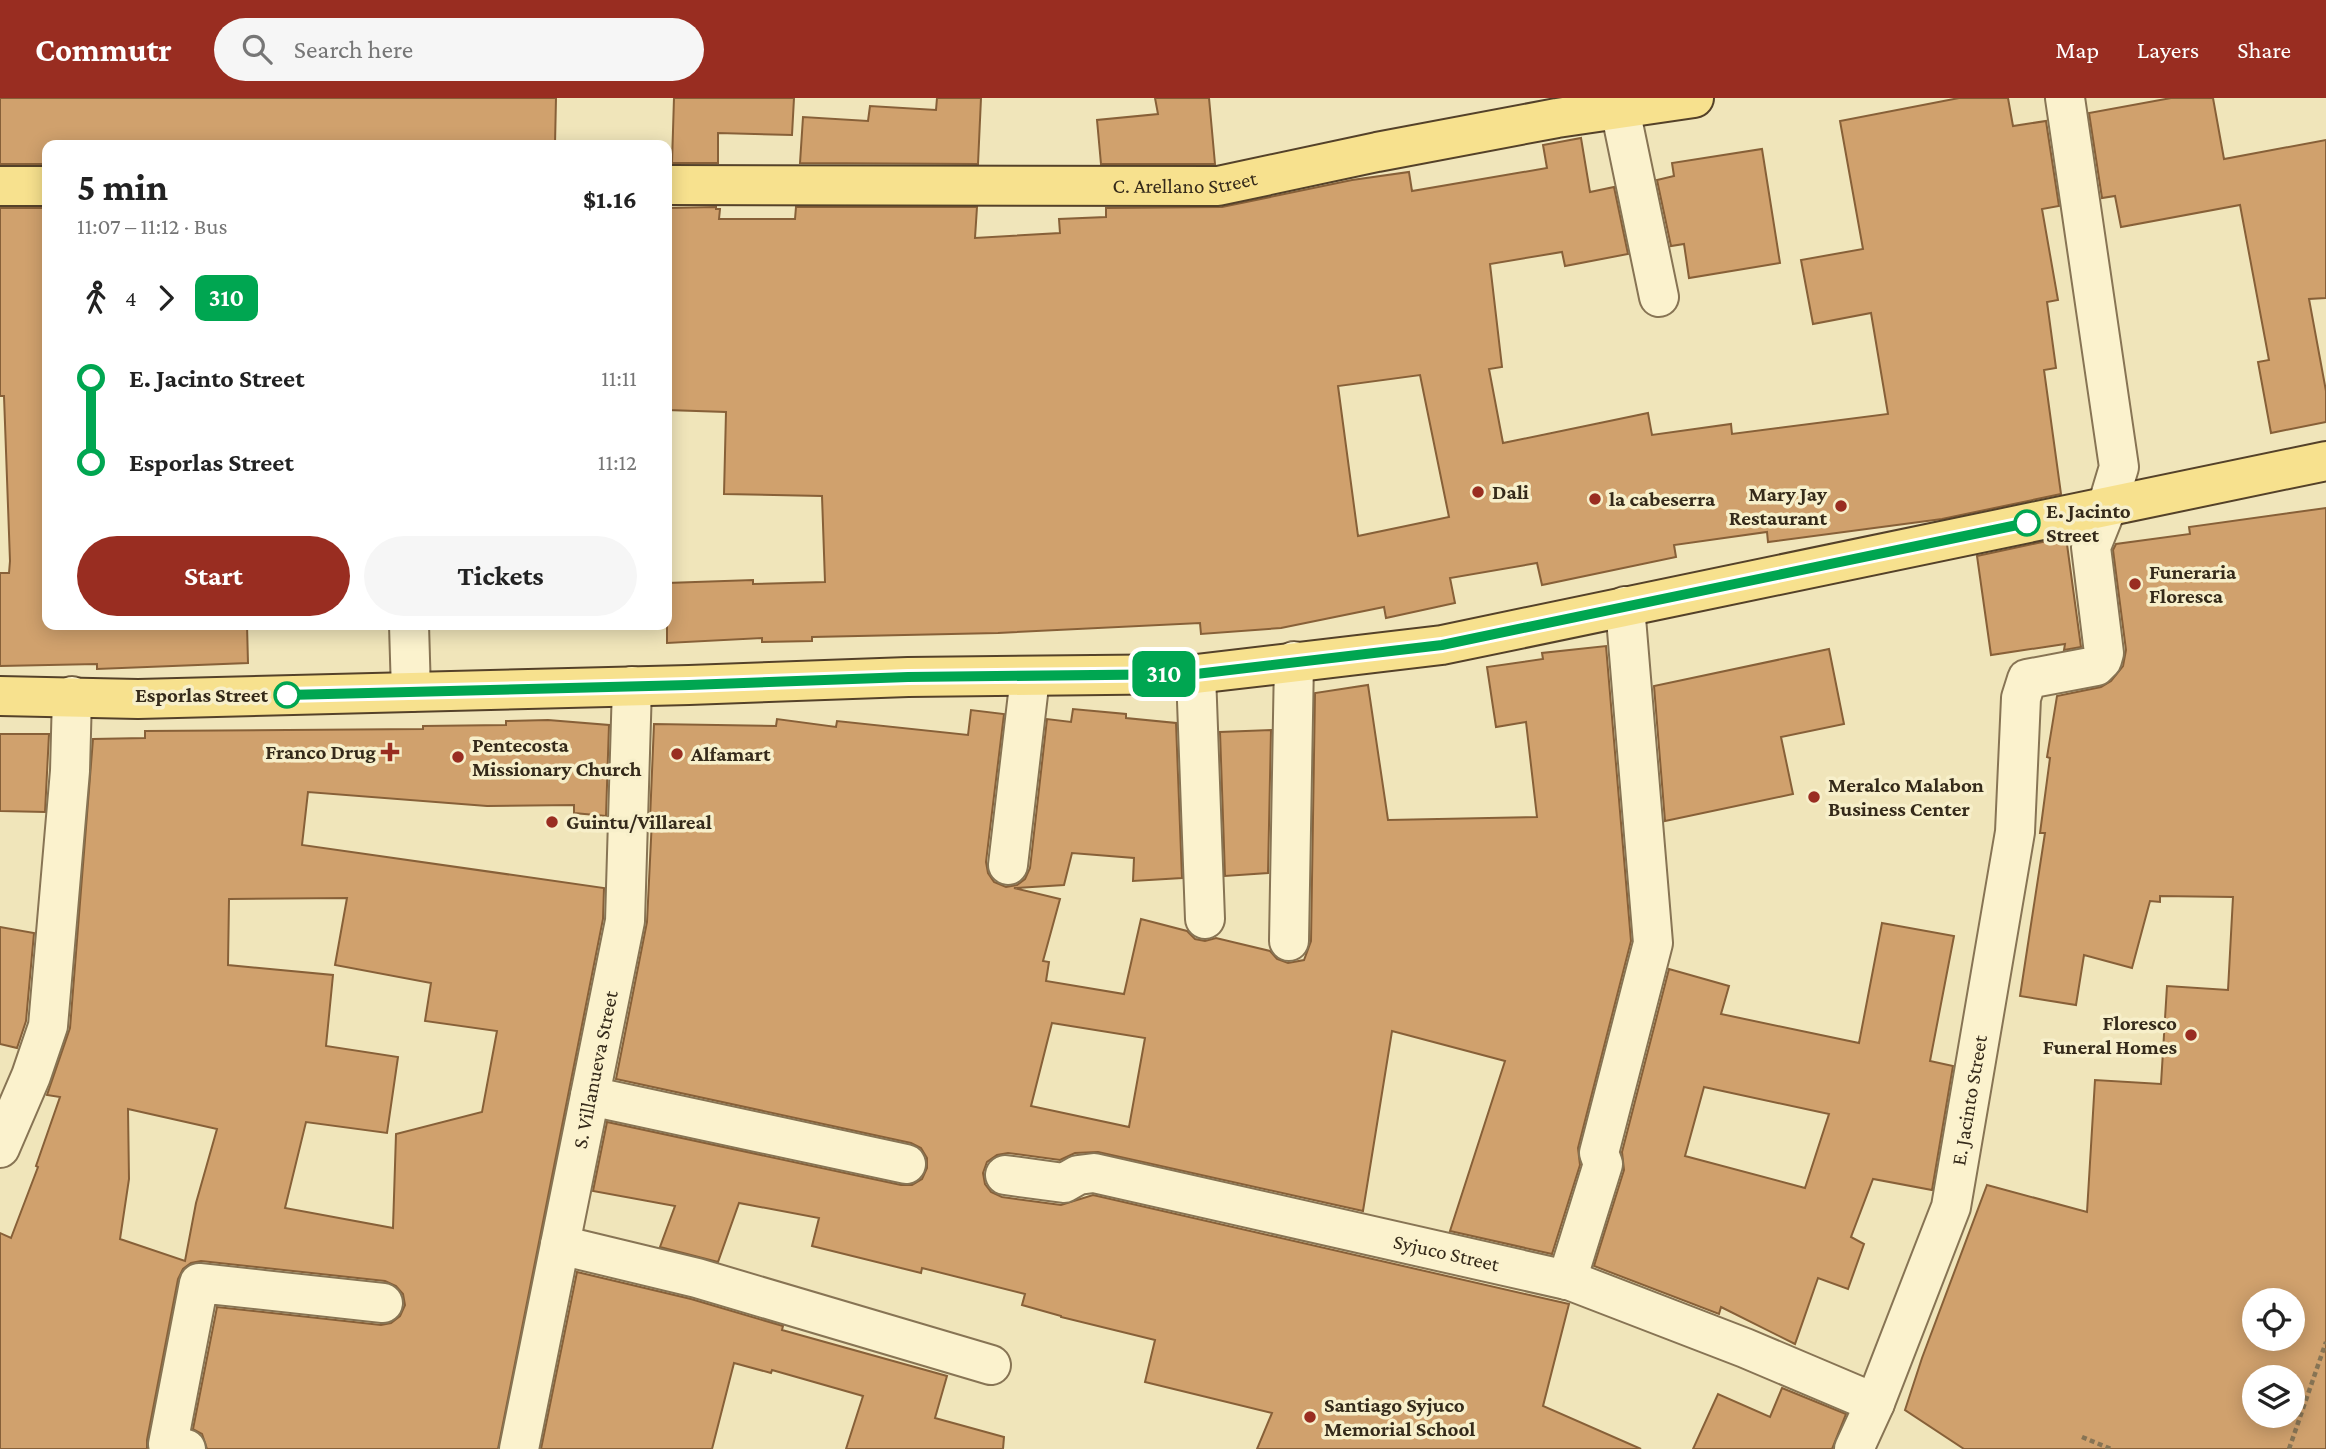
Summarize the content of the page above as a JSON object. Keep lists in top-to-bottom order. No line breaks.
{"streets":{"main road":["C. Arellano Street"],"street":["S. Villanueva Street","E. Jacinto Street","Syjuco Street"]},"crossings":[["E. Jacinto Street","Syjuco Street"]],"places":{"other":["Dali","la cabeserra","Mary Jay Restaurant","E. Jacinto Street","Funeraria Floresca","Esporlas Street","Alfamart","Pentecosta Missionary Church","Meralco Malabon Business Center","Guintu/Villareal","Floresco Funeral Homes","Santiago Syjuco Memorial School"],"health":["Franco Drug"]},"lines":["bus line 310"],"page":{"header":"Commutr","search":"Search here","nav":["Map","Layers","Share"],"on_map":"310","heading":["5 min","11:07 – 11:12 · Bus","$1.16"],"legs":["4","310"],"list":[{"name":"E. Jacinto Street","value":"11:11"},{"name":"Esporlas Street","value":"11:12"}],"buttons":["Start","Tickets"]}}
